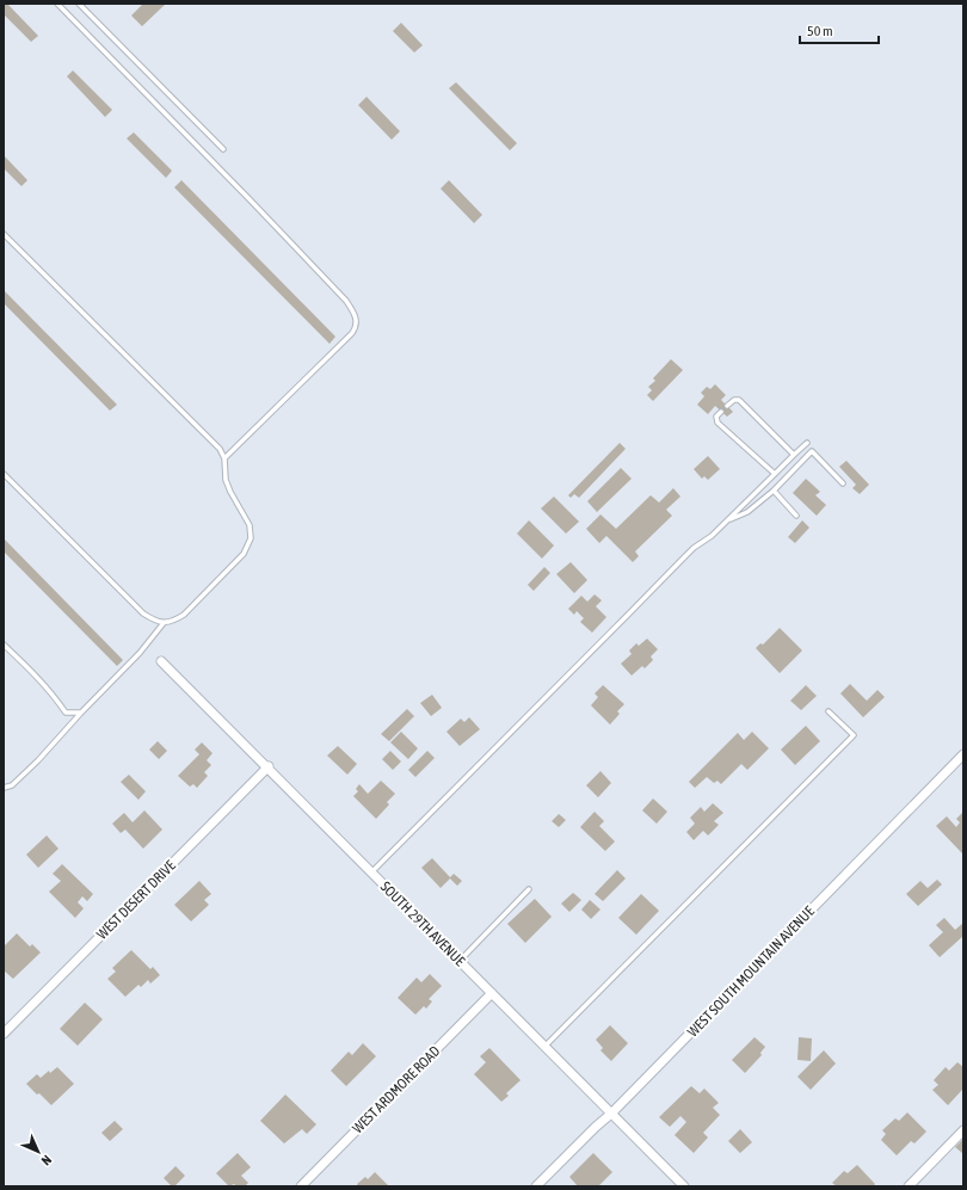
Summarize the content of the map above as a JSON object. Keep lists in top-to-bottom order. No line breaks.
{"streets":{"street":["WEST DESERT DRIVE","SOUTH 29TH AVENUE","WEST SOUTH MOUNTAIN AVENUE","WEST ARDMORE ROAD"]},"crossings":[["WEST DESERT DRIVE","SOUTH 29TH AVENUE"],["SOUTH 29TH AVENUE","WEST SOUTH MOUNTAIN AVENUE"],["SOUTH 29TH AVENUE","WEST ARDMORE ROAD"]],"scale_bar":"50 m","north":"bottom right"}
